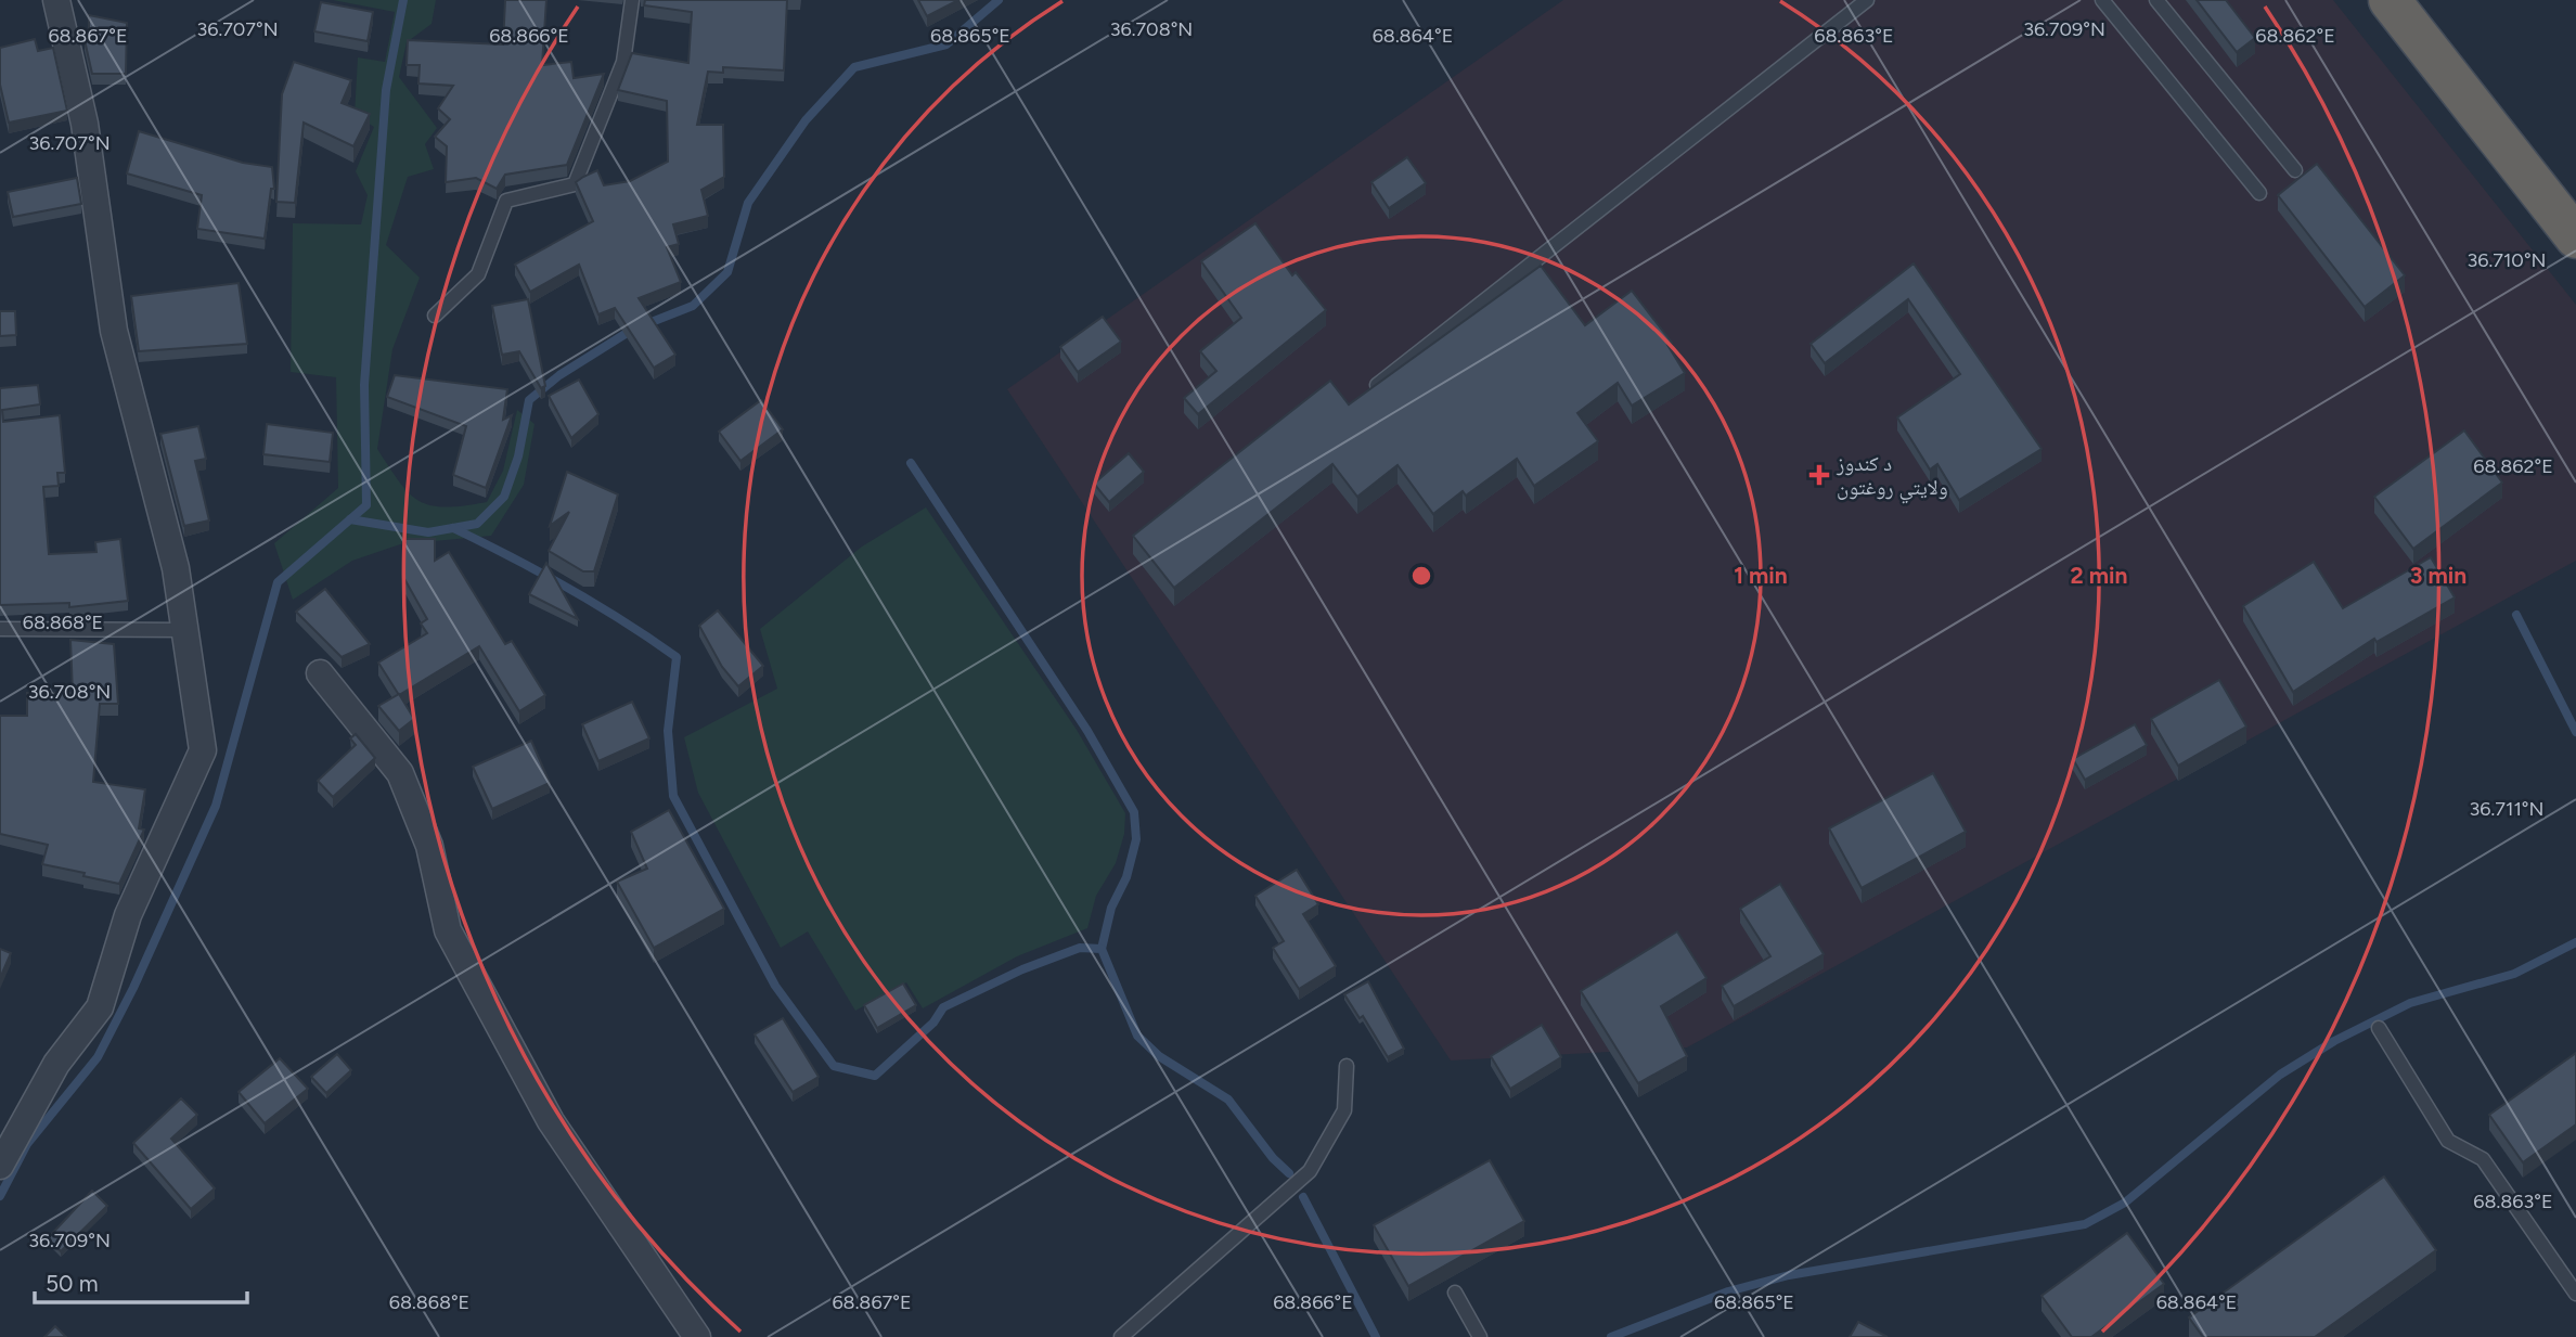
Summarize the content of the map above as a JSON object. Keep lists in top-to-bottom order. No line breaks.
{"places":{"health":["د کندوز ولایتي روغتون"]},"scale_bar":"50 m","coordinates":["36.707°N","36.709°N","36.708°N","68.867°E","68.866°E","68.865°E","68.864°E","68.863°E","68.862°E","36.710°N","68.868°E","36.711°N"],"rings":["1 min","2 min","3 min"]}
